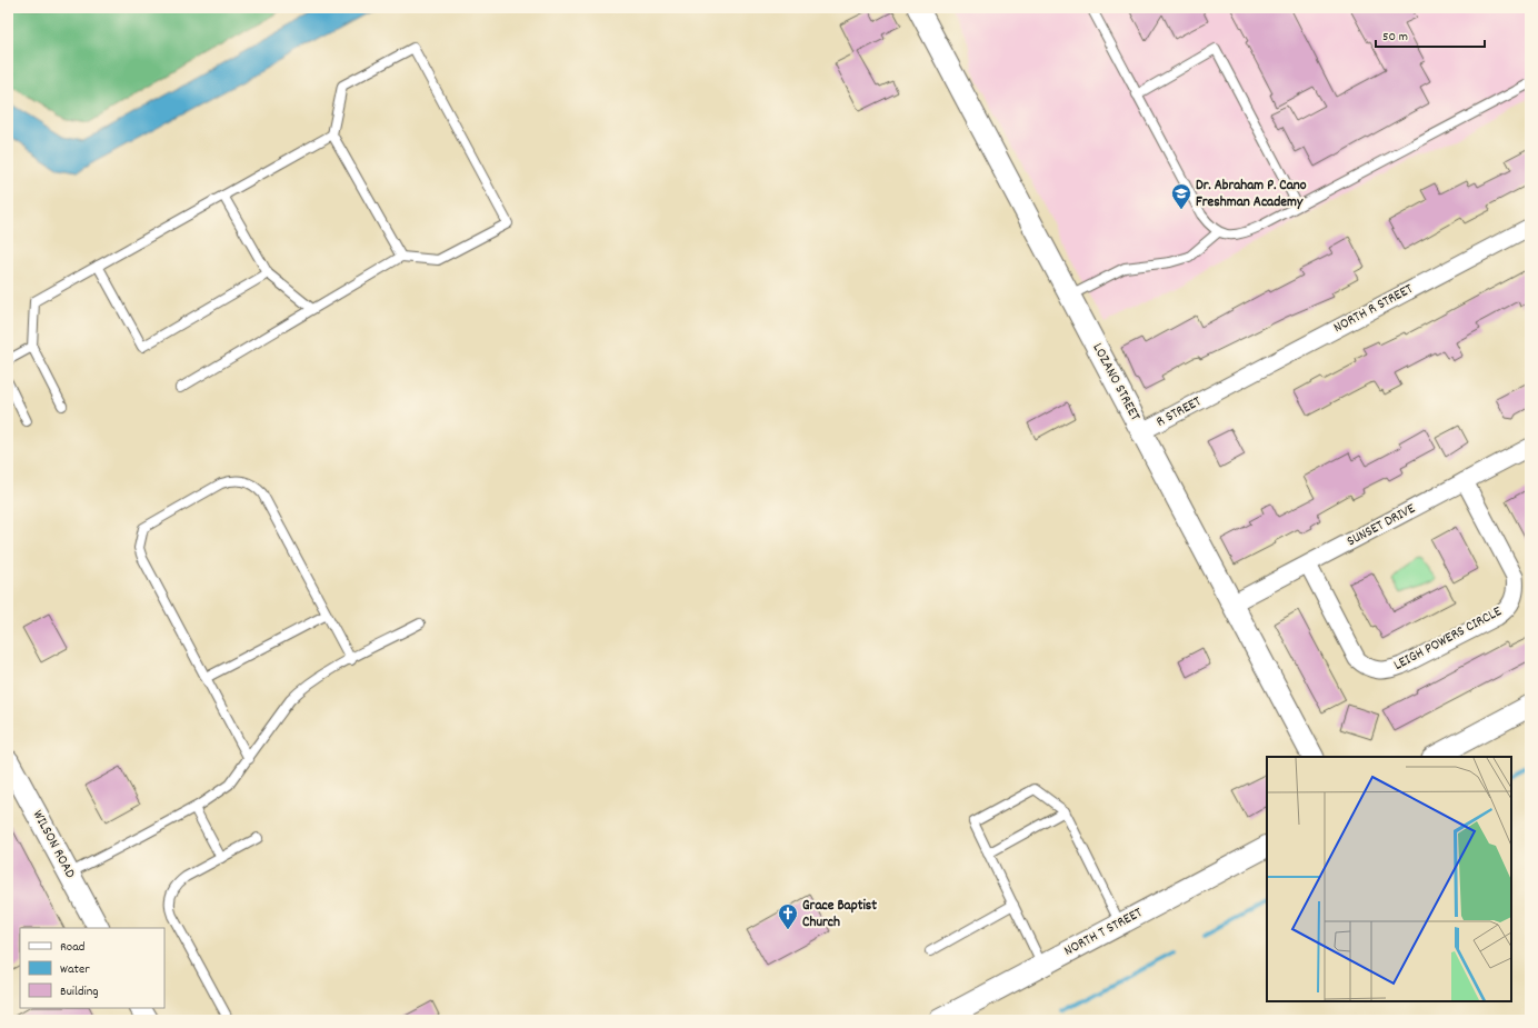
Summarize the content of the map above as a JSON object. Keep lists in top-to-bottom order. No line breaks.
{"streets":{"street":["NORTH R STREET","LOZANO STREET","R STREET","SUNSET DRIVE","LEIGH POWERS CIRCLE","WILSON ROAD","NORTH T STREET"]},"crossings":[["NORTH R STREET","R STREET"],["LOZANO STREET","R STREET"],["LOZANO STREET","SUNSET DRIVE"],["SUNSET DRIVE","LEIGH POWERS CIRCLE"]],"places":{"school or university":["Dr. Abraham P. Cano Freshman Academy"],"church":["Grace Baptist Church"]},"legend":["Road","Water","Building"],"scale_bar":"50 m"}
